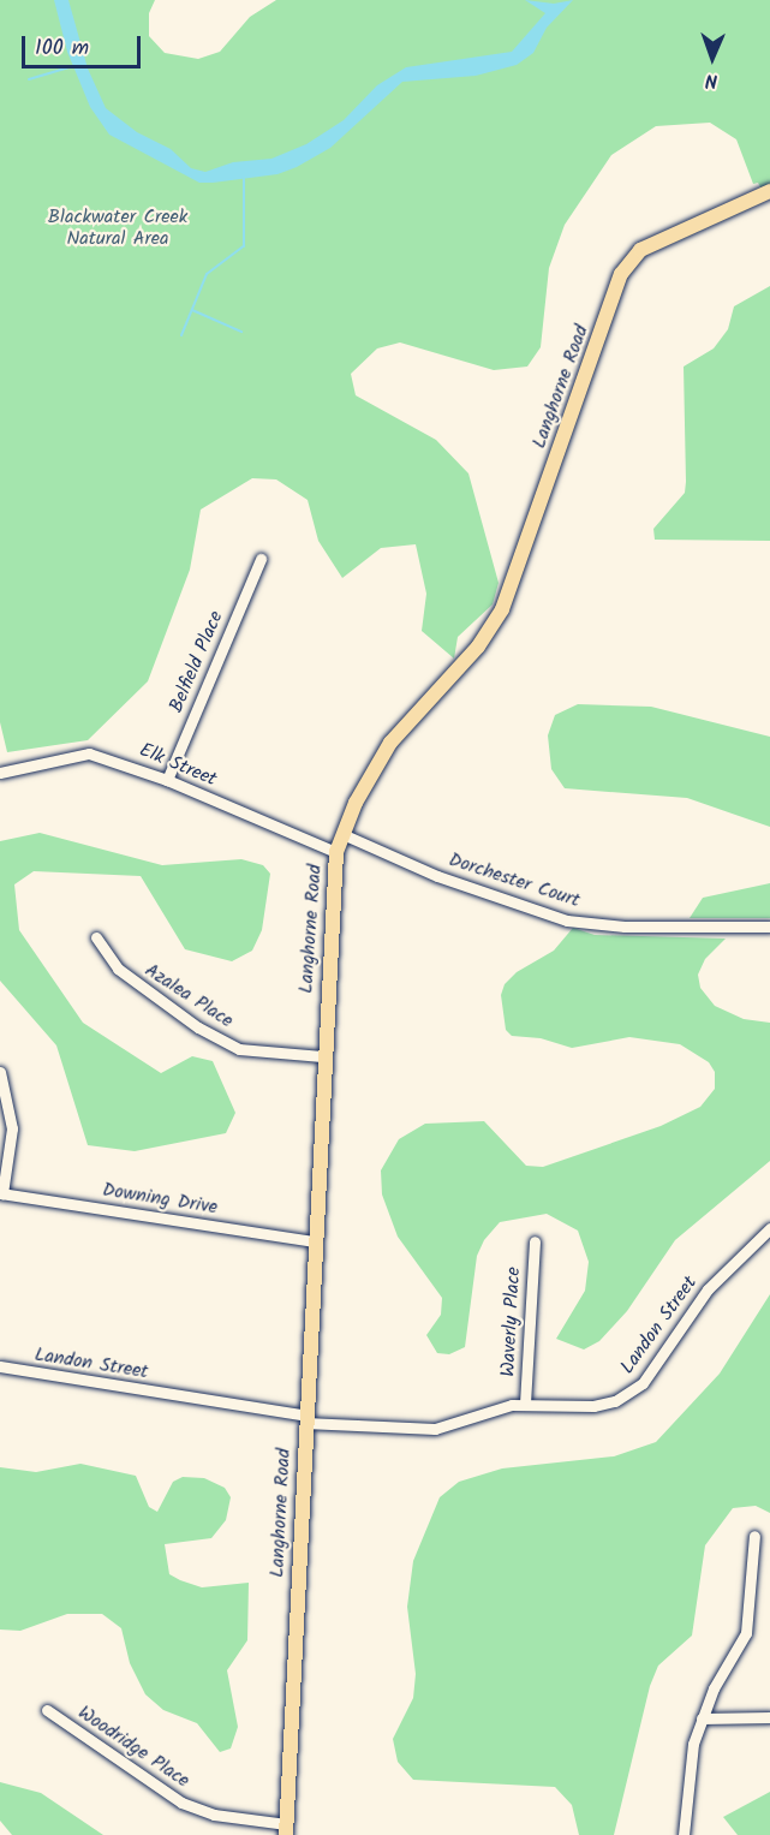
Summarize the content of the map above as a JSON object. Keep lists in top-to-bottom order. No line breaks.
{"streets":{"main road":["Langhorne Road"],"street":["Belfield Place","Elk Street","Dorchester Court","Azalea Place","Downing Drive","Waverly Place","Landon Street","Woodridge Place"]},"crossings":[["Langhorne Road","Elk Street"],["Langhorne Road","Dorchester Court"],["Langhorne Road","Azalea Place"],["Langhorne Road","Downing Drive"],["Langhorne Road","Landon Street"],["Langhorne Road","Woodridge Place"],["Belfield Place","Elk Street"],["Waverly Place","Landon Street"]],"parks":["Blackwater Creek Natural Area"],"scale_bar":"100 m","north":"bottom"}
